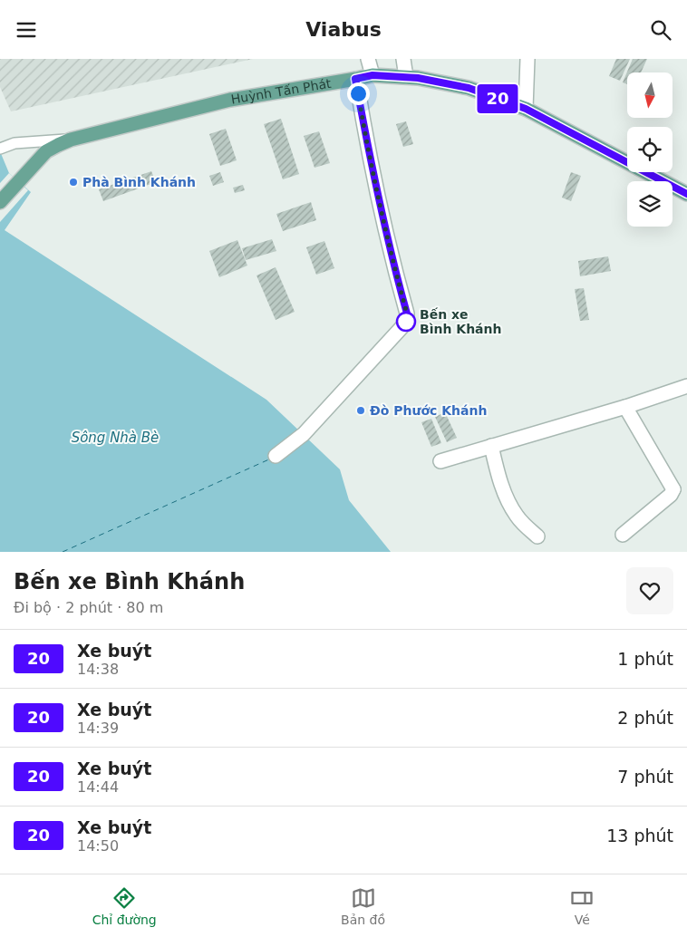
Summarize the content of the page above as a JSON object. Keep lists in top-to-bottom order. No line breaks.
{"streets":{"main road":["Huỳnh Tấn Phát"]},"water":["Sông Nhà Bè"],"places":["Phà Bình Khánh","Bến xe Bình Khánh","Đò Phước Khánh"],"lines":["bus line 20"],"north":"bottom","page":{"header":"Viabus","on_map":"20","heading":["Bến xe Bình Khánh","Đi bộ · 2 phút · 80 m"],"list":[{"mark":"20","name":"Xe buýt","note":"14:38","value":"1 phút"},{"mark":"20","name":"Xe buýt","note":"14:39","value":"2 phút"},{"mark":"20","name":"Xe buýt","note":"14:44","value":"7 phút"},{"mark":"20","name":"Xe buýt","note":"14:50","value":"13 phút"}],"tabs":["Chỉ đường","Bản đồ","Vé"]}}
